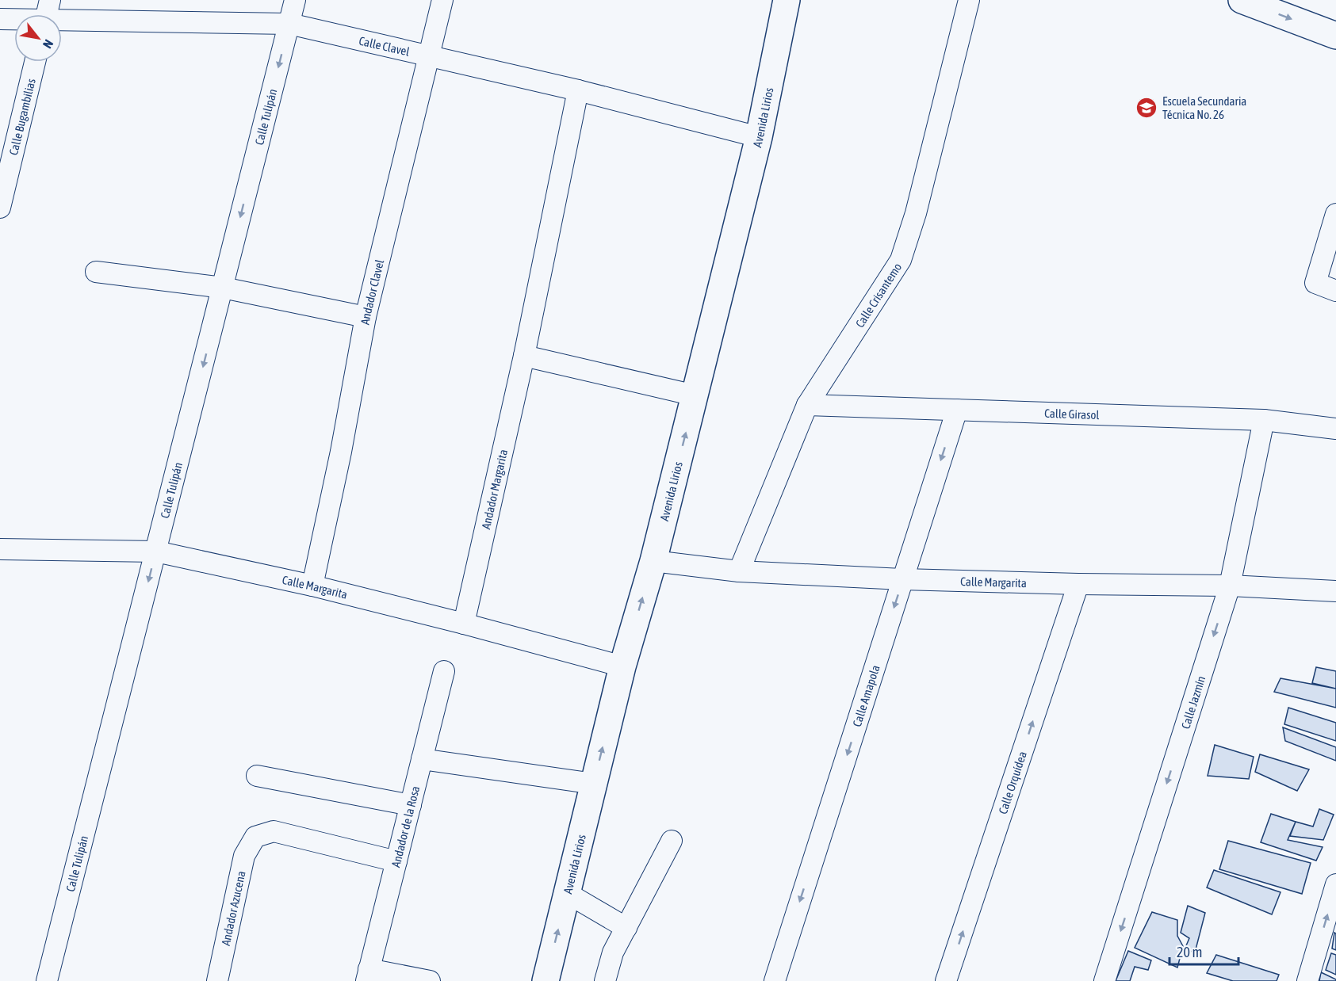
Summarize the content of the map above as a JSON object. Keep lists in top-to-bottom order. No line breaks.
{"streets":{"street":["Calle Clavel","Calle Bugambilias","Calle Tulipán","Avenida Lirios","Andador Clavel","Calle Crisantemo","Calle Girasol","Andador Margarita","Calle Margarita","Calle Amapola","Calle Jazmín","Calle Orquídea","Andador de la Rosa","Andador Azucena"]},"crossings":[["Calle Clavel","Calle Tulipán"],["Calle Clavel","Avenida Lirios"],["Calle Clavel","Andador Clavel"],["Calle Tulipán","Calle Margarita"],["Avenida Lirios","Calle Margarita"],["Andador Clavel","Calle Margarita"],["Calle Crisantemo","Calle Girasol"],["Calle Crisantemo","Calle Margarita"],["Calle Girasol","Calle Amapola"],["Calle Girasol","Calle Jazmín"],["Andador Margarita","Calle Margarita"],["Calle Margarita","Calle Amapola"],["Calle Margarita","Calle Jazmín"],["Calle Margarita","Calle Orquídea"],["Andador de la Rosa","Andador Azucena"]],"one_way":["Calle Tulipán","Avenida Lirios","Calle Amapola","Calle Jazmín","Calle Orquídea"],"places":{"school or university":["Escuela Secundaria Técnica No. 26"]},"scale_bar":"20 m","north":"bottom right"}
